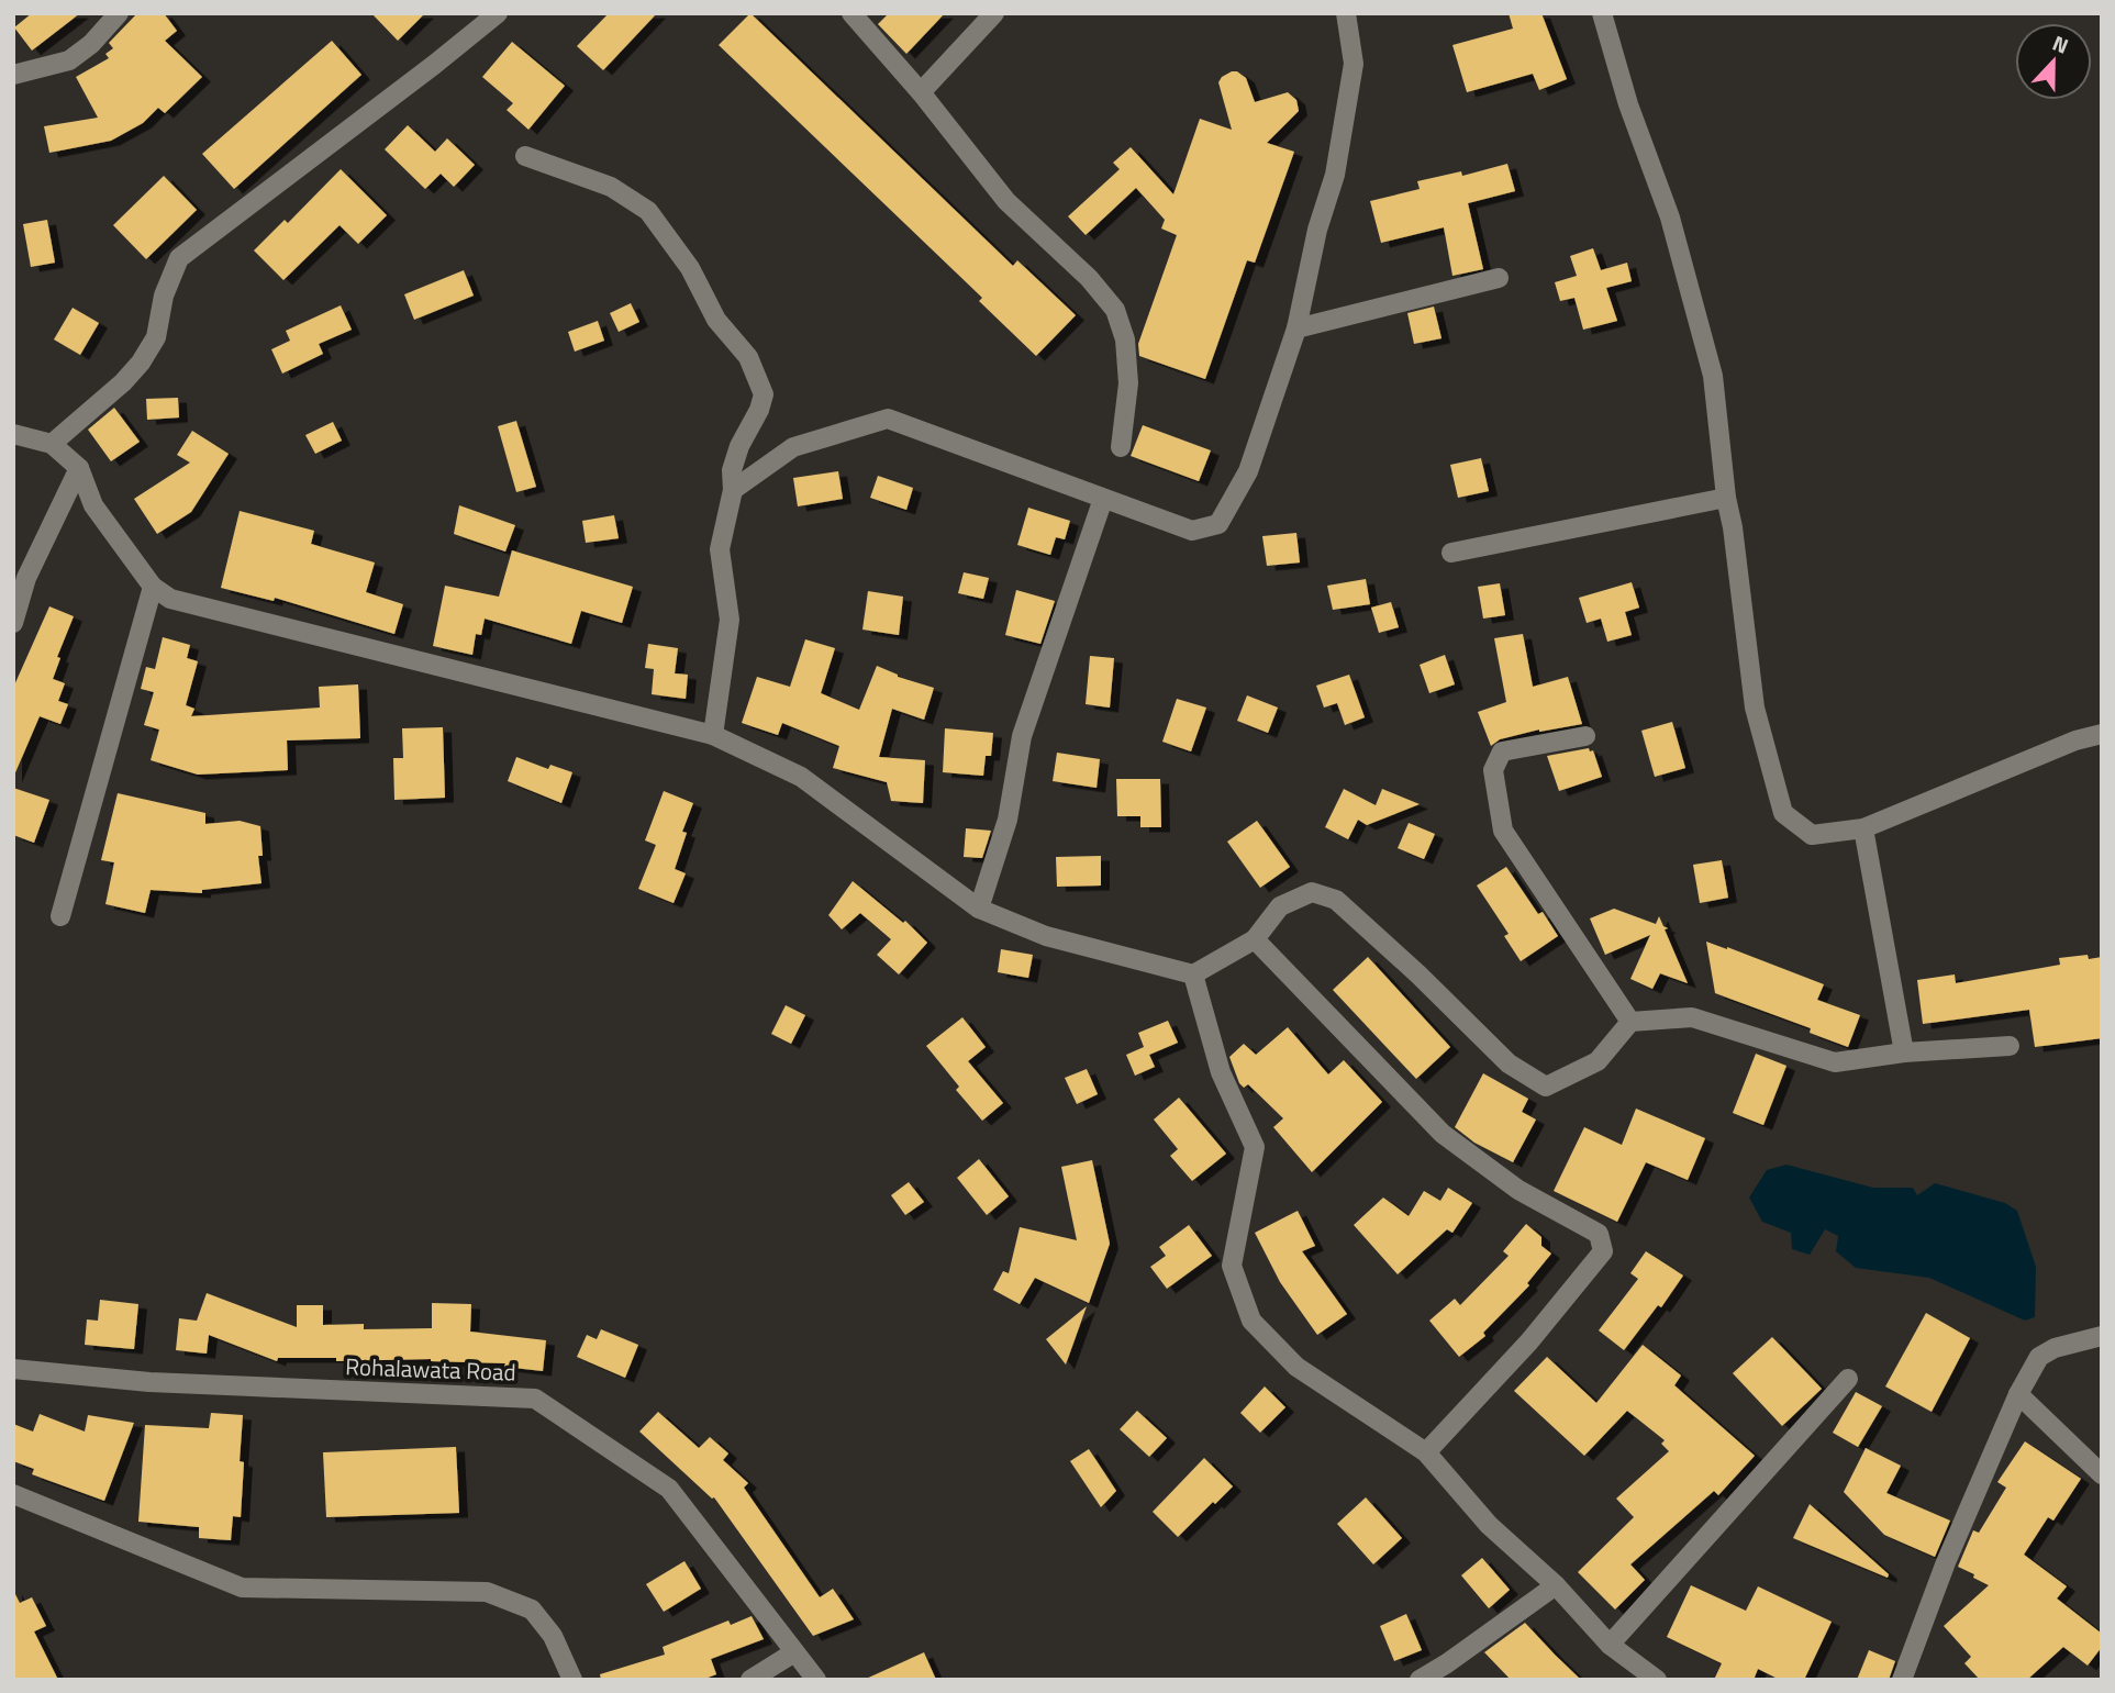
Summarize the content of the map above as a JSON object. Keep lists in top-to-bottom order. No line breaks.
{"streets":{"street":["Rohalawata Road"]},"north":"top"}
